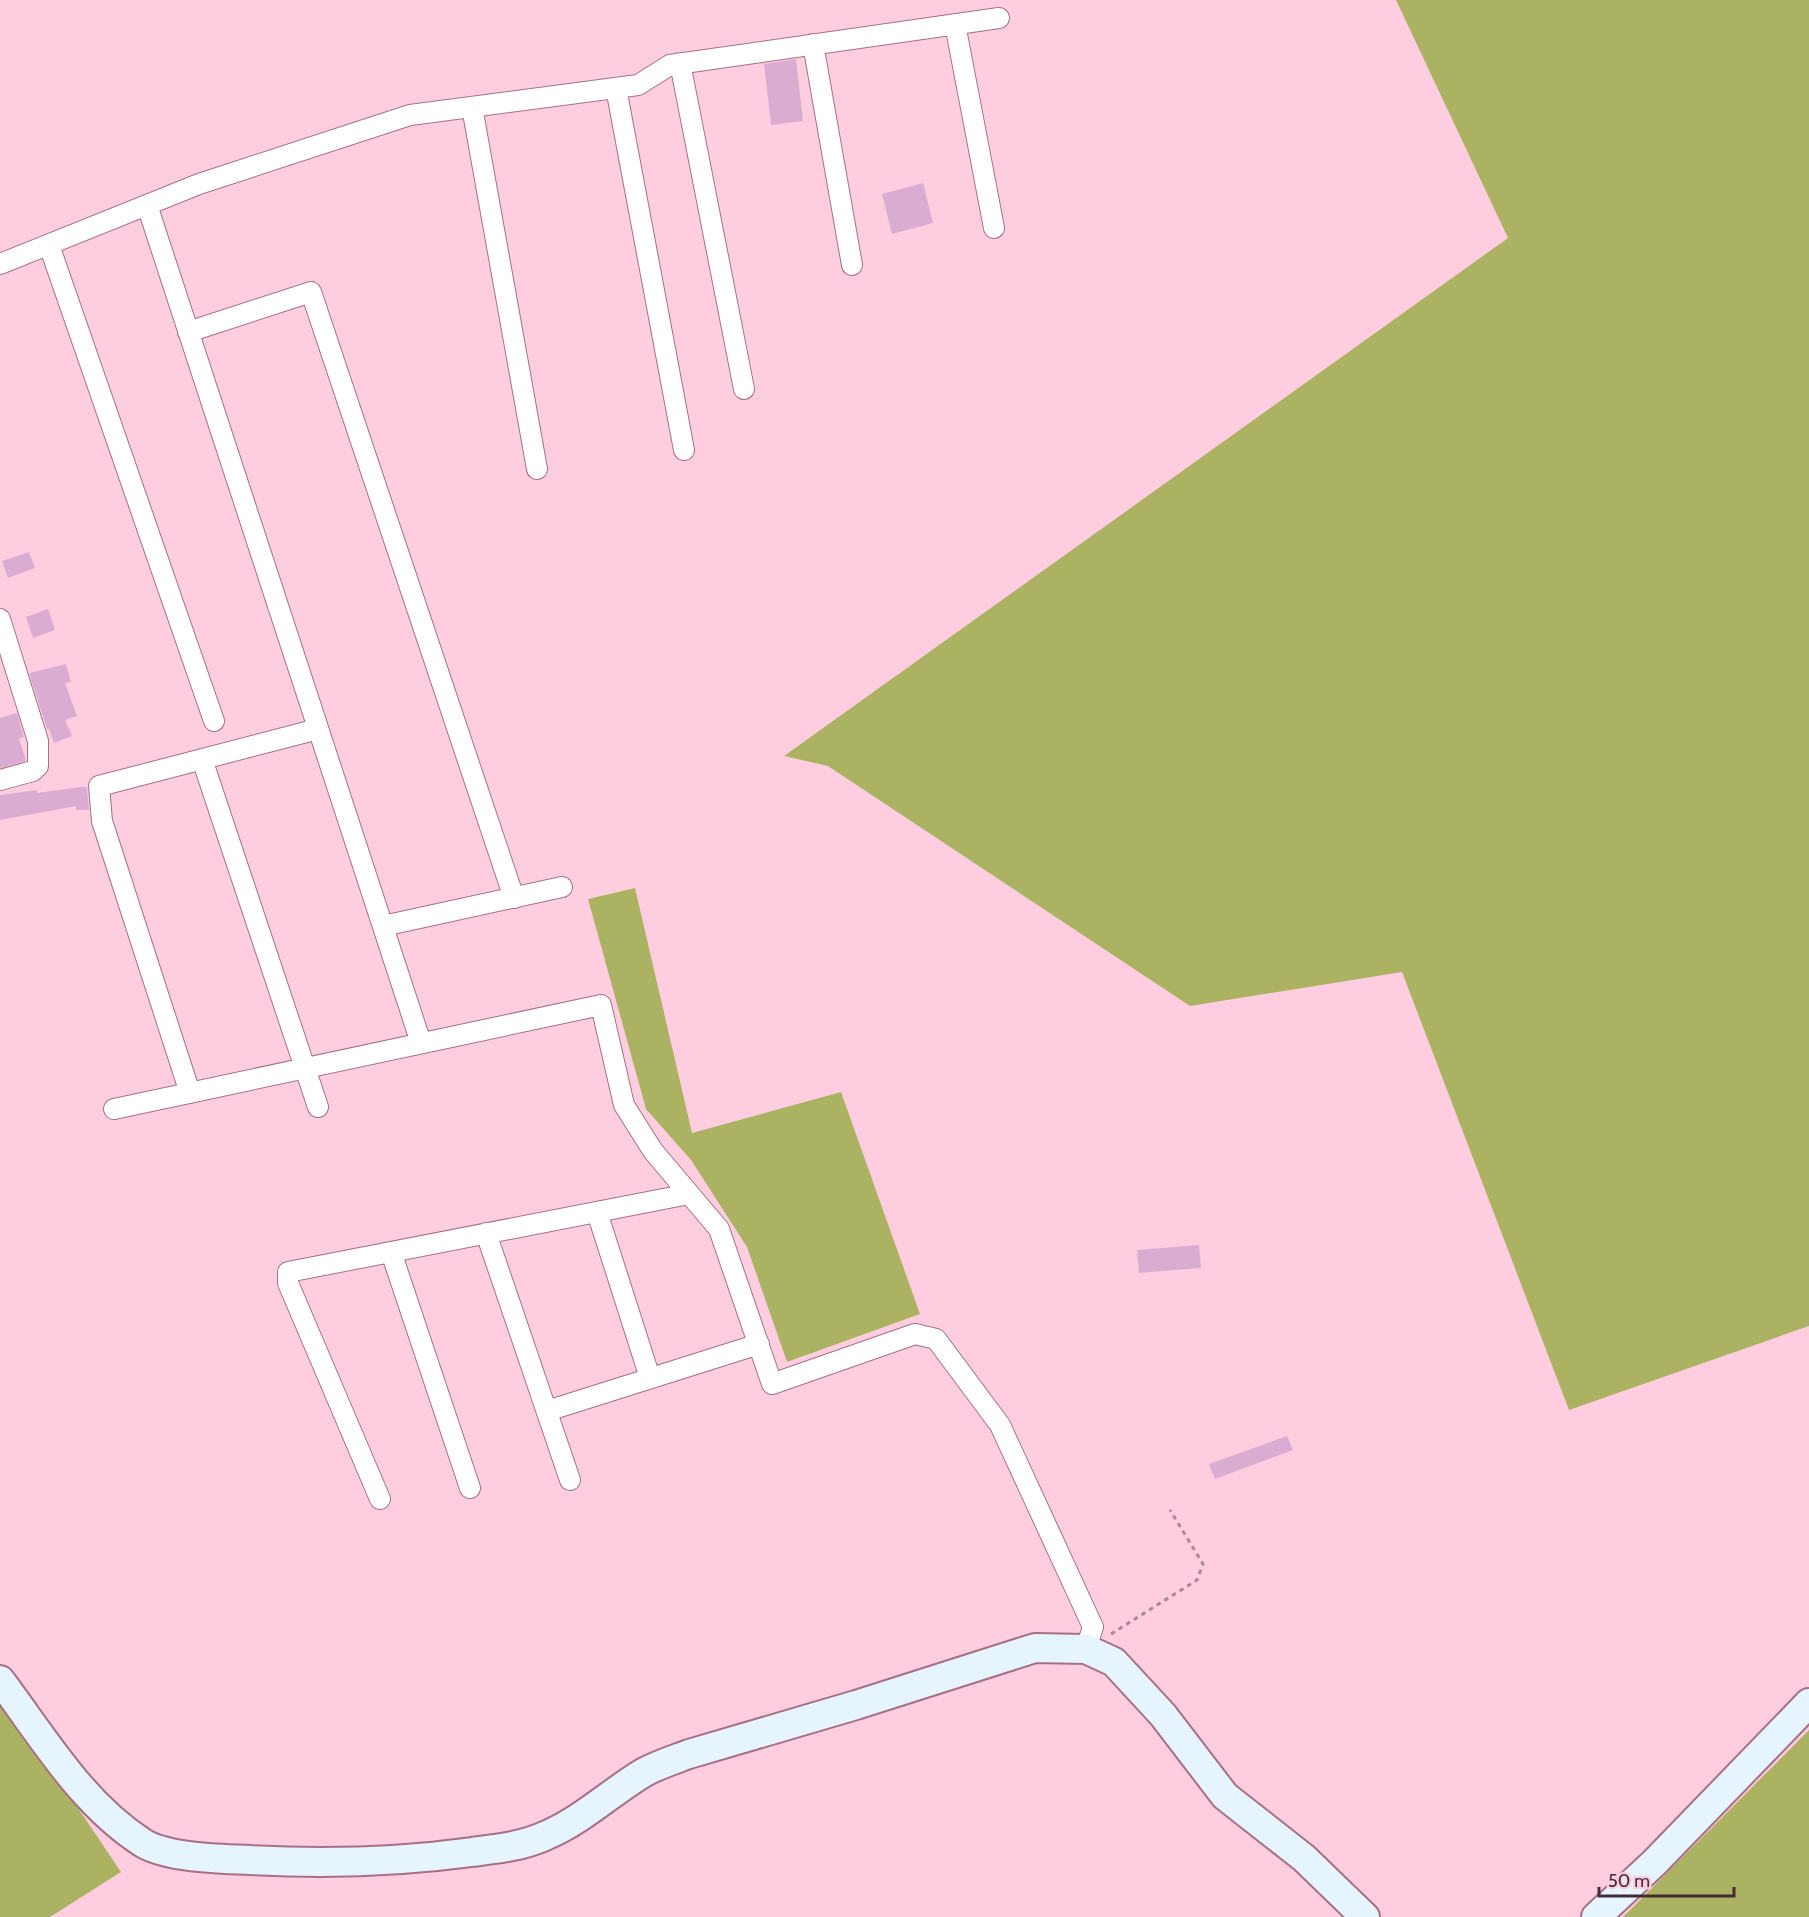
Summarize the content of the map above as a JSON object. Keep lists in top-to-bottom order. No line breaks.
{"scale_bar":"50 m"}
